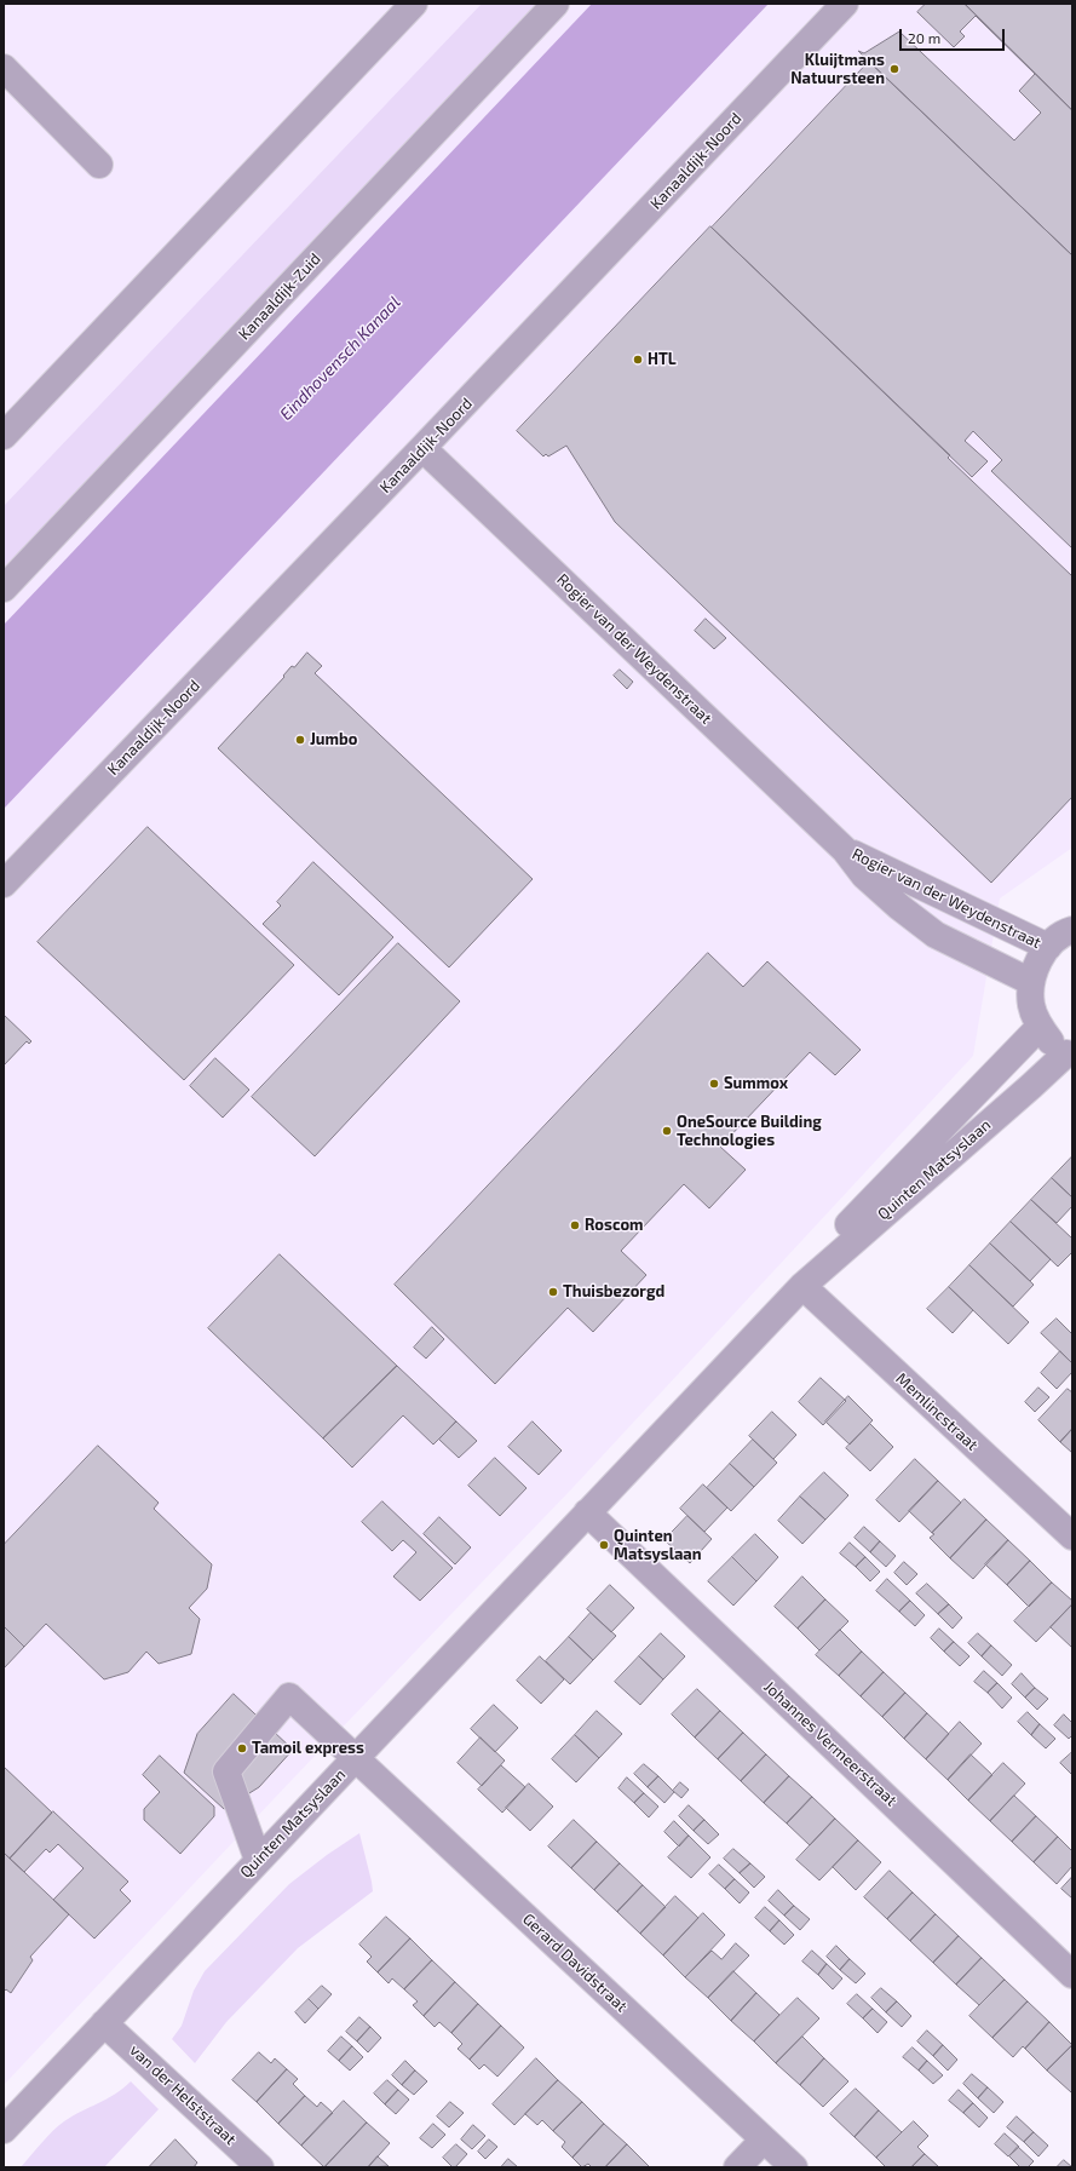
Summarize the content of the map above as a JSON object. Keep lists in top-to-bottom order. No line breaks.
{"streets":{"street":["Kanaaldijk-Noord","Kanaaldijk-Zuid","Rogier van der Weydenstraat","Quinten Matsyslaan","Memlincstraat","Johannes Vermeerstraat","Gerard Davidstraat","van der Helststraat"]},"crossings":[["Kanaaldijk-Noord","Rogier van der Weydenstraat"],["Quinten Matsyslaan","Memlincstraat"],["Quinten Matsyslaan","Johannes Vermeerstraat"],["Quinten Matsyslaan","Gerard Davidstraat"],["Quinten Matsyslaan","van der Helststraat"]],"water":["Eindhovensch Kanaal"],"places":["Kluijtmans Natuursteen","HTL","Jumbo","Summox","OneSource Building Technologies","Roscom","Thuisbezorgd","Quinten Matsyslaan","Tamoil express"],"scale_bar":"20 m"}
